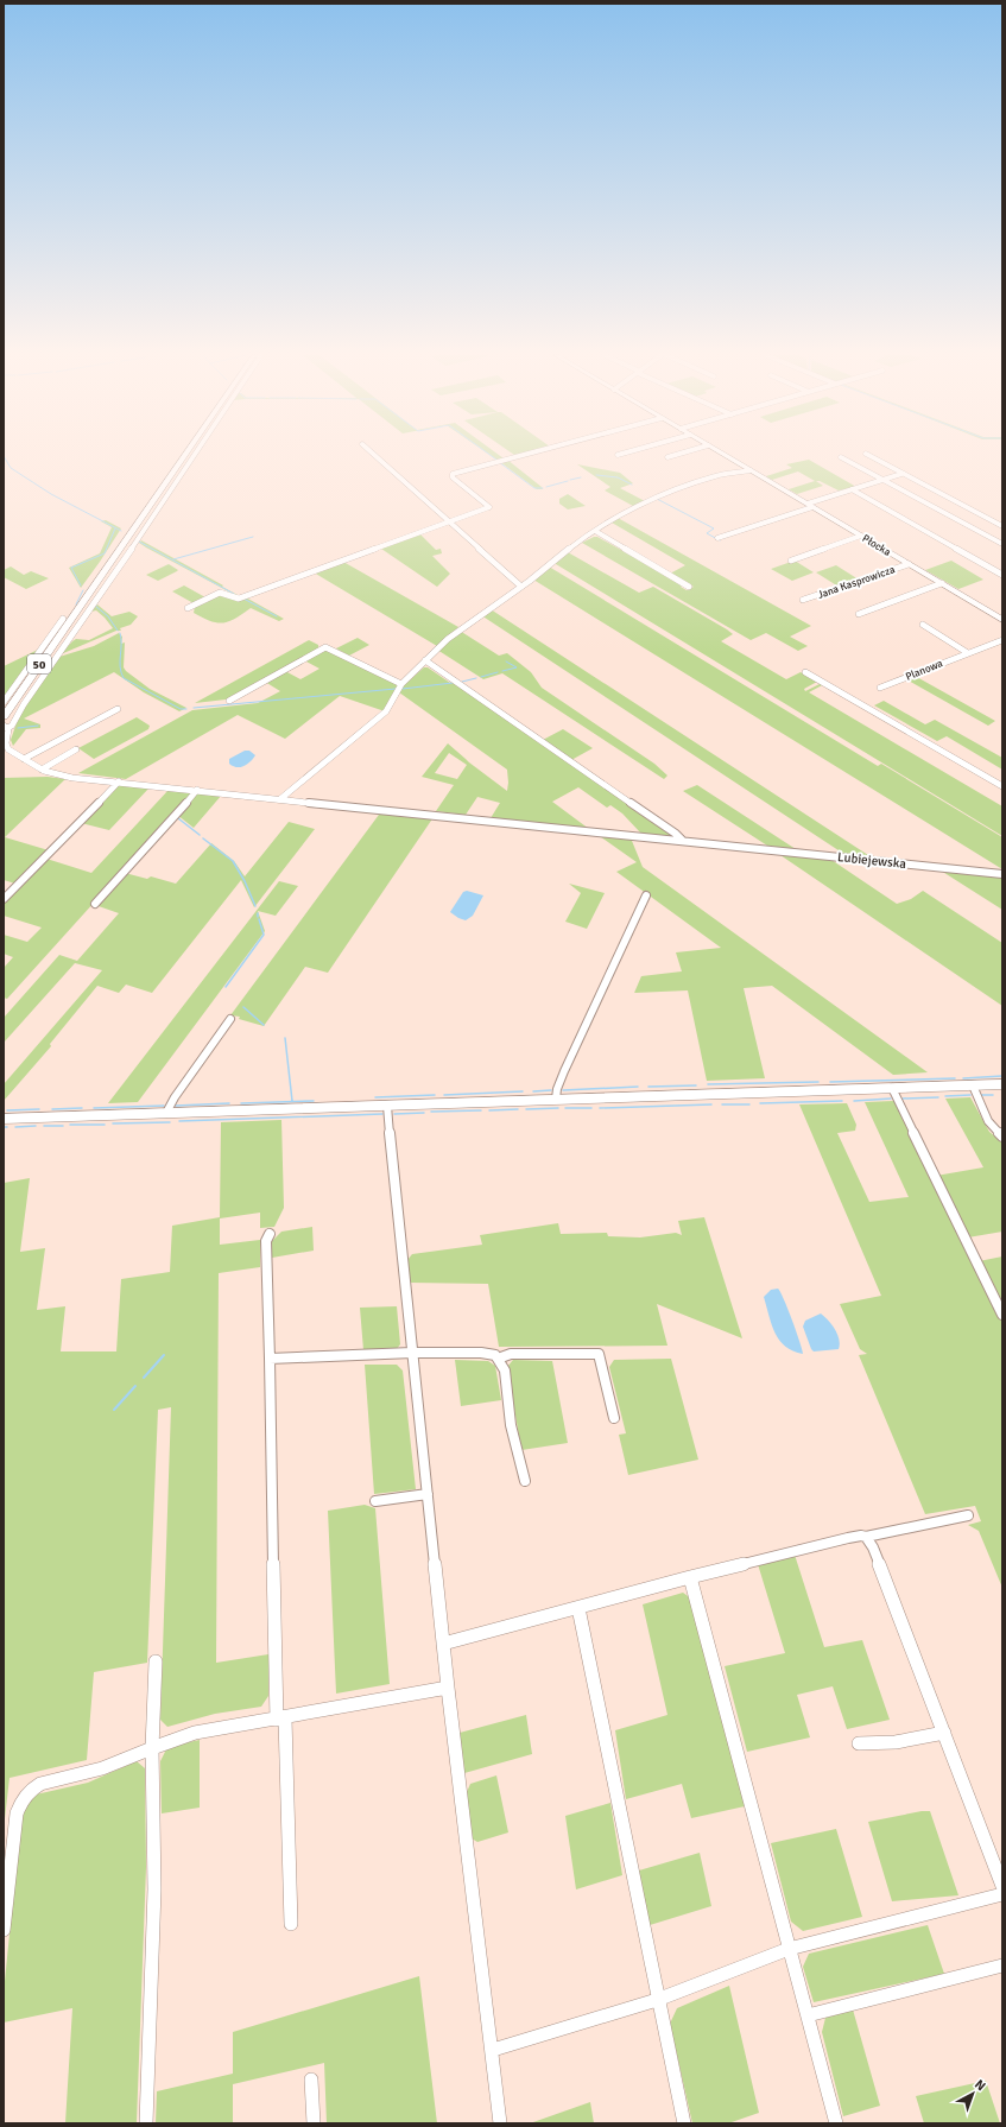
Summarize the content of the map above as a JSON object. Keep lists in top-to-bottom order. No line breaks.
{"streets":{"main road":["50"],"street":["Płocka","Jana Kasprowicza","Planowa","Lubiejewska"]},"crossings":[["Płocka","Jana Kasprowicza"]],"north":"top right"}
